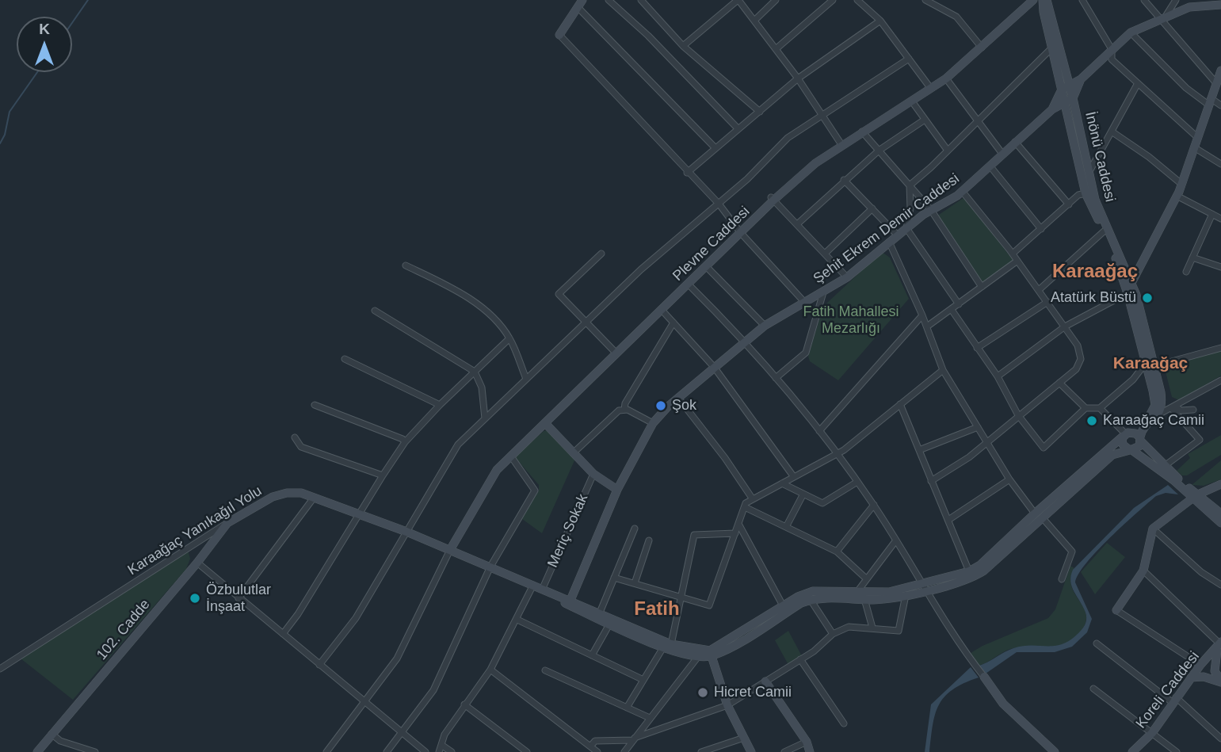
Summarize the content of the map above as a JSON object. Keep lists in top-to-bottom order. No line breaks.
{"streets":{"street":["İnönü Caddesi","Şehit Ekrem Demir Caddesi","Plevne Caddesi","Karaağaç Yanıkağıl Yolu","Meriç Sokak","102. Cadde","Koreli Caddesi"]},"crossings":[["İnönü Caddesi","Şehit Ekrem Demir Caddesi"],["Plevne Caddesi","Karaağaç Yanıkağıl Yolu"],["Karaağaç Yanıkağıl Yolu","102. Cadde"]],"districts":["Karaağaç","Karaağaç","Fatih"],"parks":["Fatih Mahallesi Mezarlığı"],"places":["Atatürk Büstü","Şok","Karaağaç Camii","Özbulutlar İnşaat","Hicret Camii"],"north":"top"}
